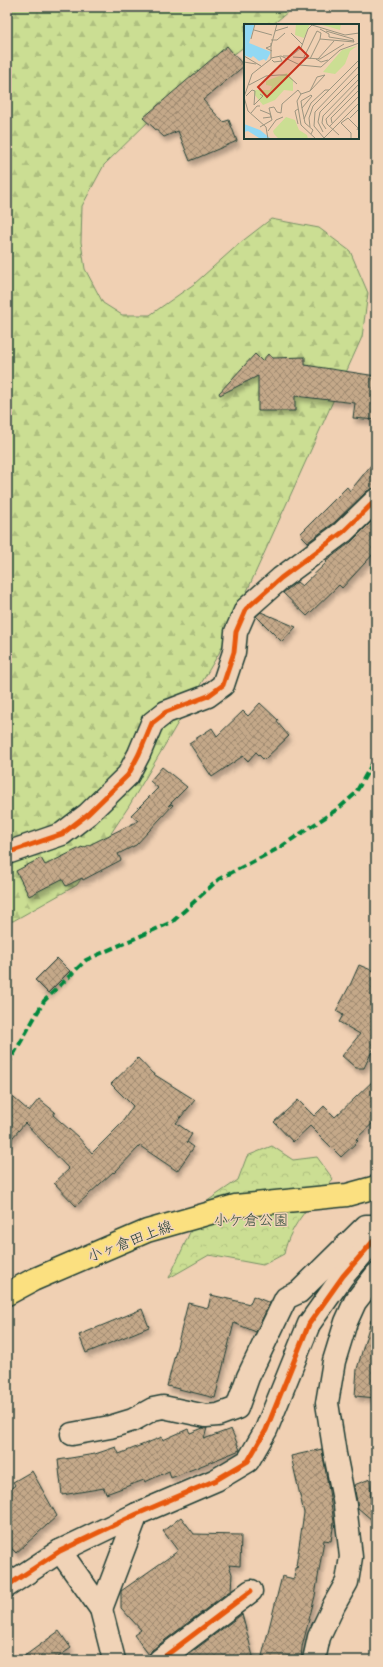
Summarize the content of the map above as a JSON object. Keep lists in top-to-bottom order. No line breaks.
{"streets":{"main road":["小ヶ倉田上線"]},"parks":["小ケ倉公園"]}
